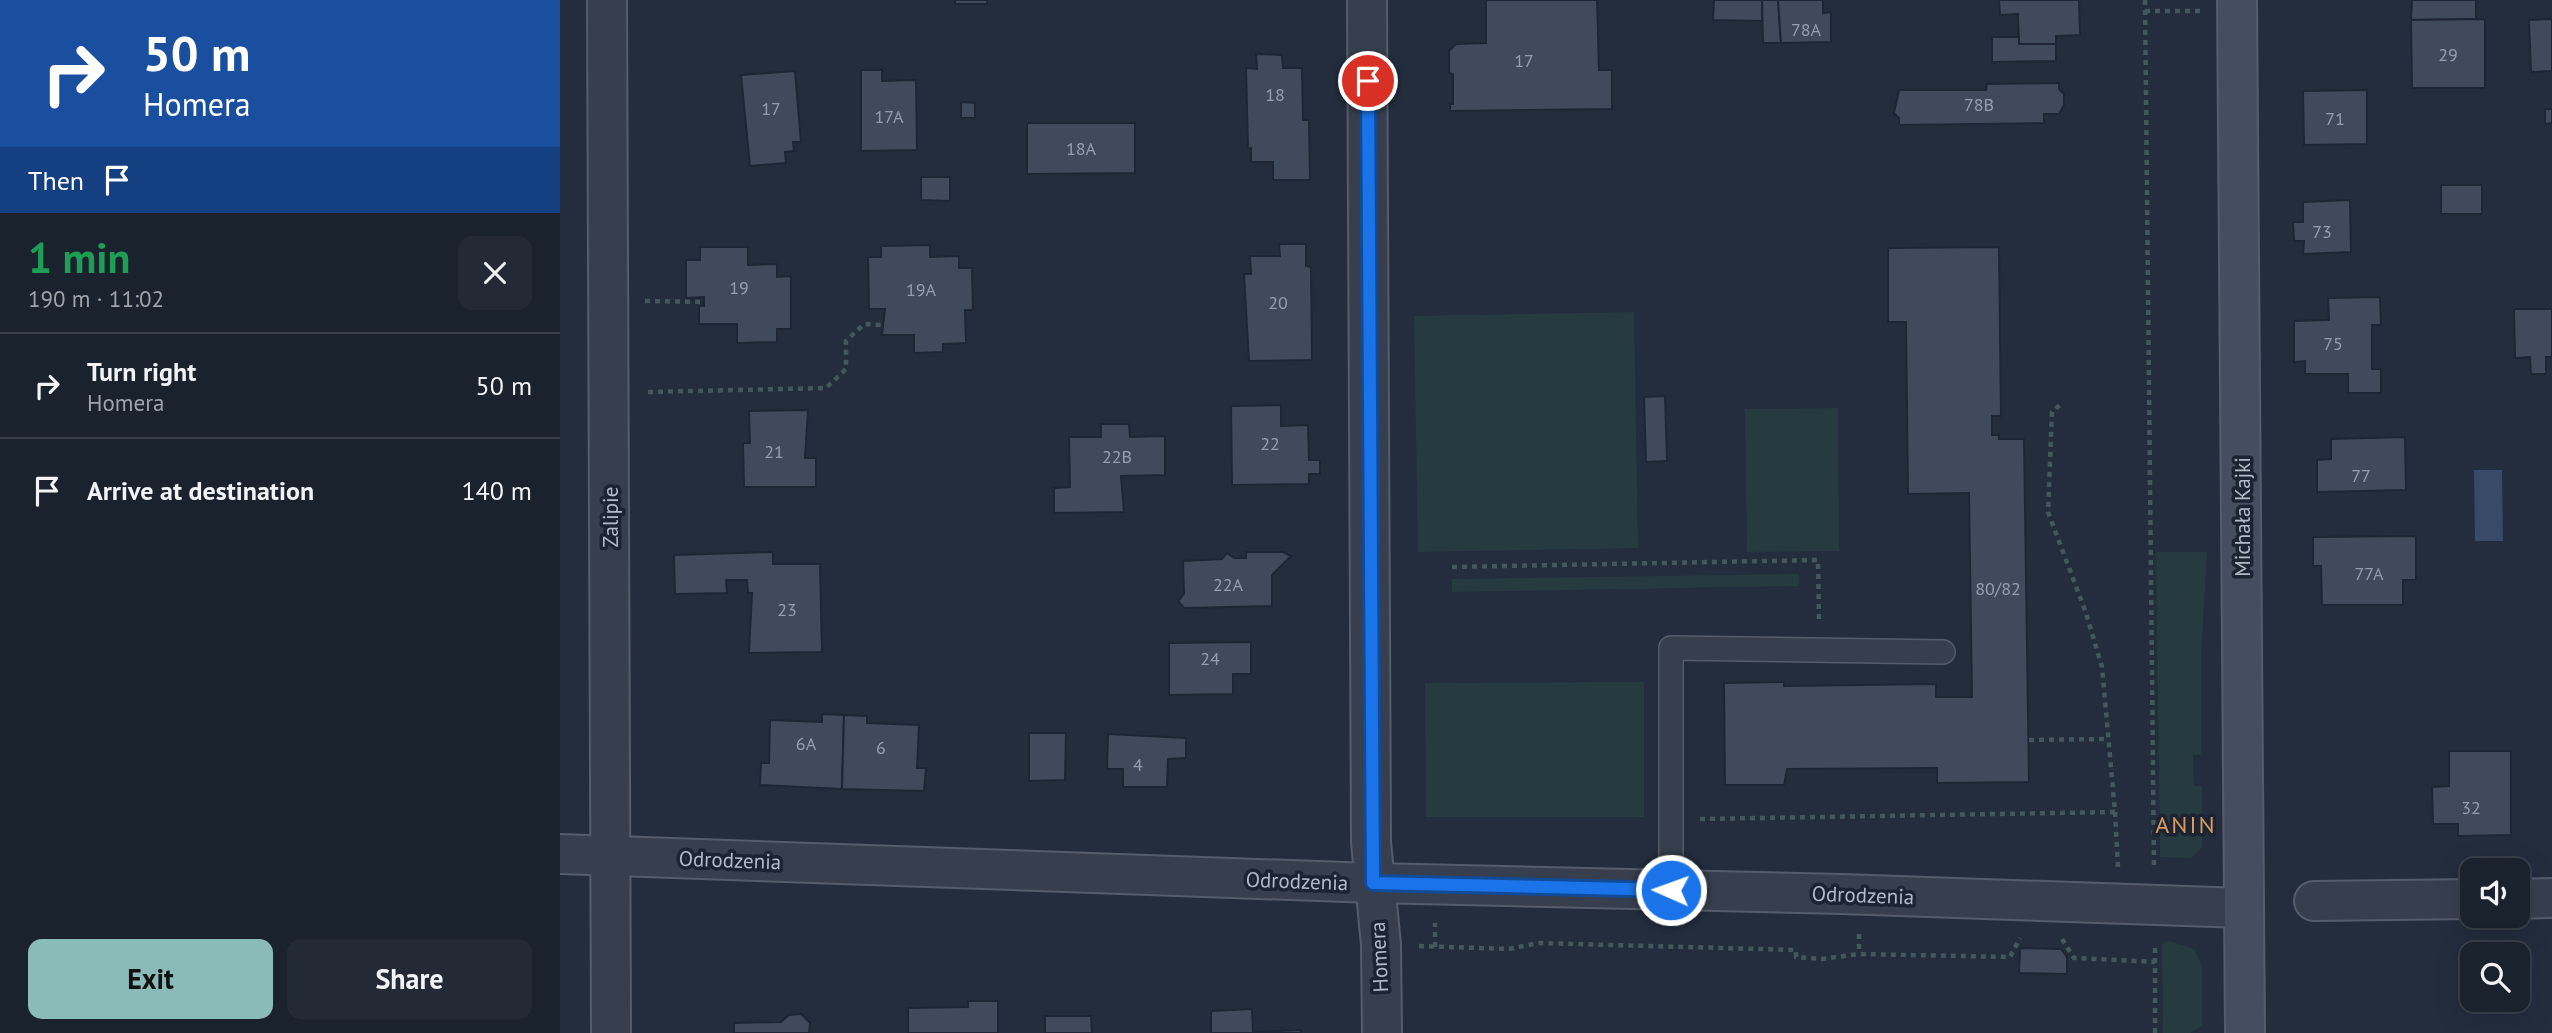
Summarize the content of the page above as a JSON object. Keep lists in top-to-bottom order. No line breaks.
{"streets":{"street":["Zalipie","Michała Kajki","Odrodzenia","Homera"]},"crossings":[["Zalipie","Odrodzenia"],["Michała Kajki","Odrodzenia"],["Odrodzenia","Homera"]],"districts":["ANIN"],"house_numbers":["78A","29","17","18","78B","17","17A","71","18A","73","19","19A","20","75","22","21","22B","77","77A","22A","80/82","23","24","6A","6","4","32"],"page":{"turn":["50 m","Homera"],"then":"Then","heading":["1 min","190 m · 11:02"],"list":[{"name":"Turn right","note":"Homera","value":"50 m"},{"name":"Arrive at destination","value":"140 m"}],"buttons":["Exit","Share"]}}
